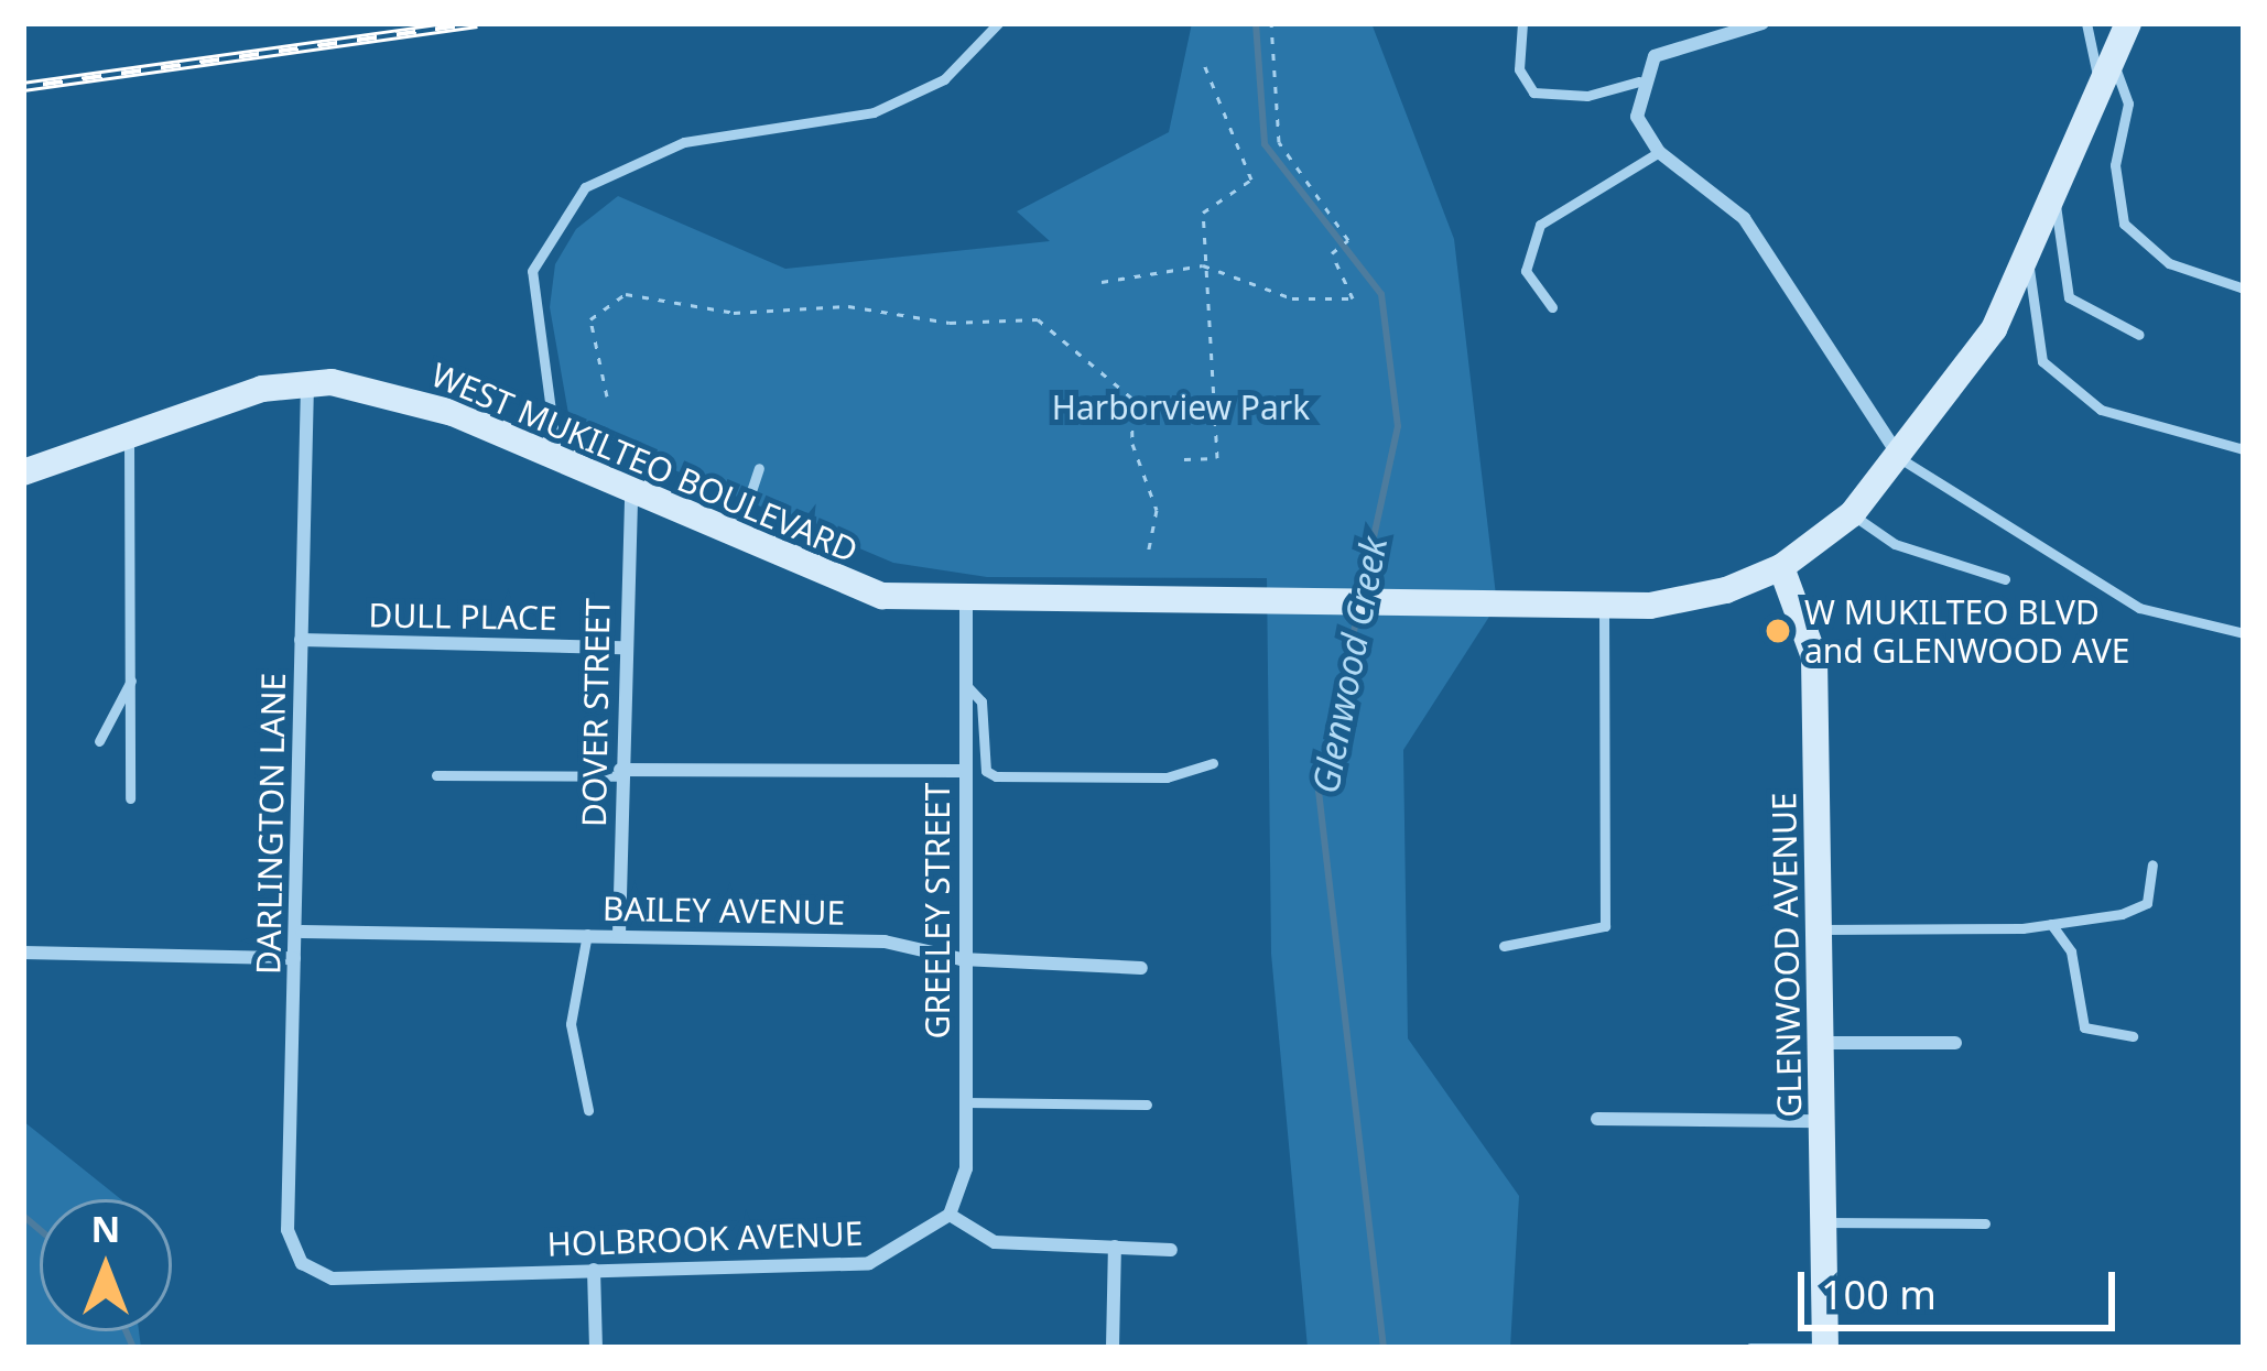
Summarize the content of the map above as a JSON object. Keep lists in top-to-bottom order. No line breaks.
{"streets":{"main road":["WEST MUKILTEO BOULEVARD","GLENWOOD AVENUE"],"street":["DULL PLACE","DOVER STREET","DARLINGTON LANE","BAILEY AVENUE","GREELEY STREET","HOLBROOK AVENUE"]},"crossings":[["WEST MUKILTEO BOULEVARD","DOVER STREET"],["WEST MUKILTEO BOULEVARD","DARLINGTON LANE"],["WEST MUKILTEO BOULEVARD","GREELEY STREET"],["WEST MUKILTEO BOULEVARD","GLENWOOD AVENUE"],["DULL PLACE","DOVER STREET"],["DULL PLACE","DARLINGTON LANE"],["DOVER STREET","BAILEY AVENUE"],["DARLINGTON LANE","BAILEY AVENUE"],["DARLINGTON LANE","HOLBROOK AVENUE"],["BAILEY AVENUE","GREELEY STREET"],["GREELEY STREET","HOLBROOK AVENUE"]],"water":["Glenwood Creek"],"parks":["Harborview Park"],"places":["W MUKILTEO BLVD and GLENWOOD AVE"],"scale_bar":"100 m","north":"top"}
